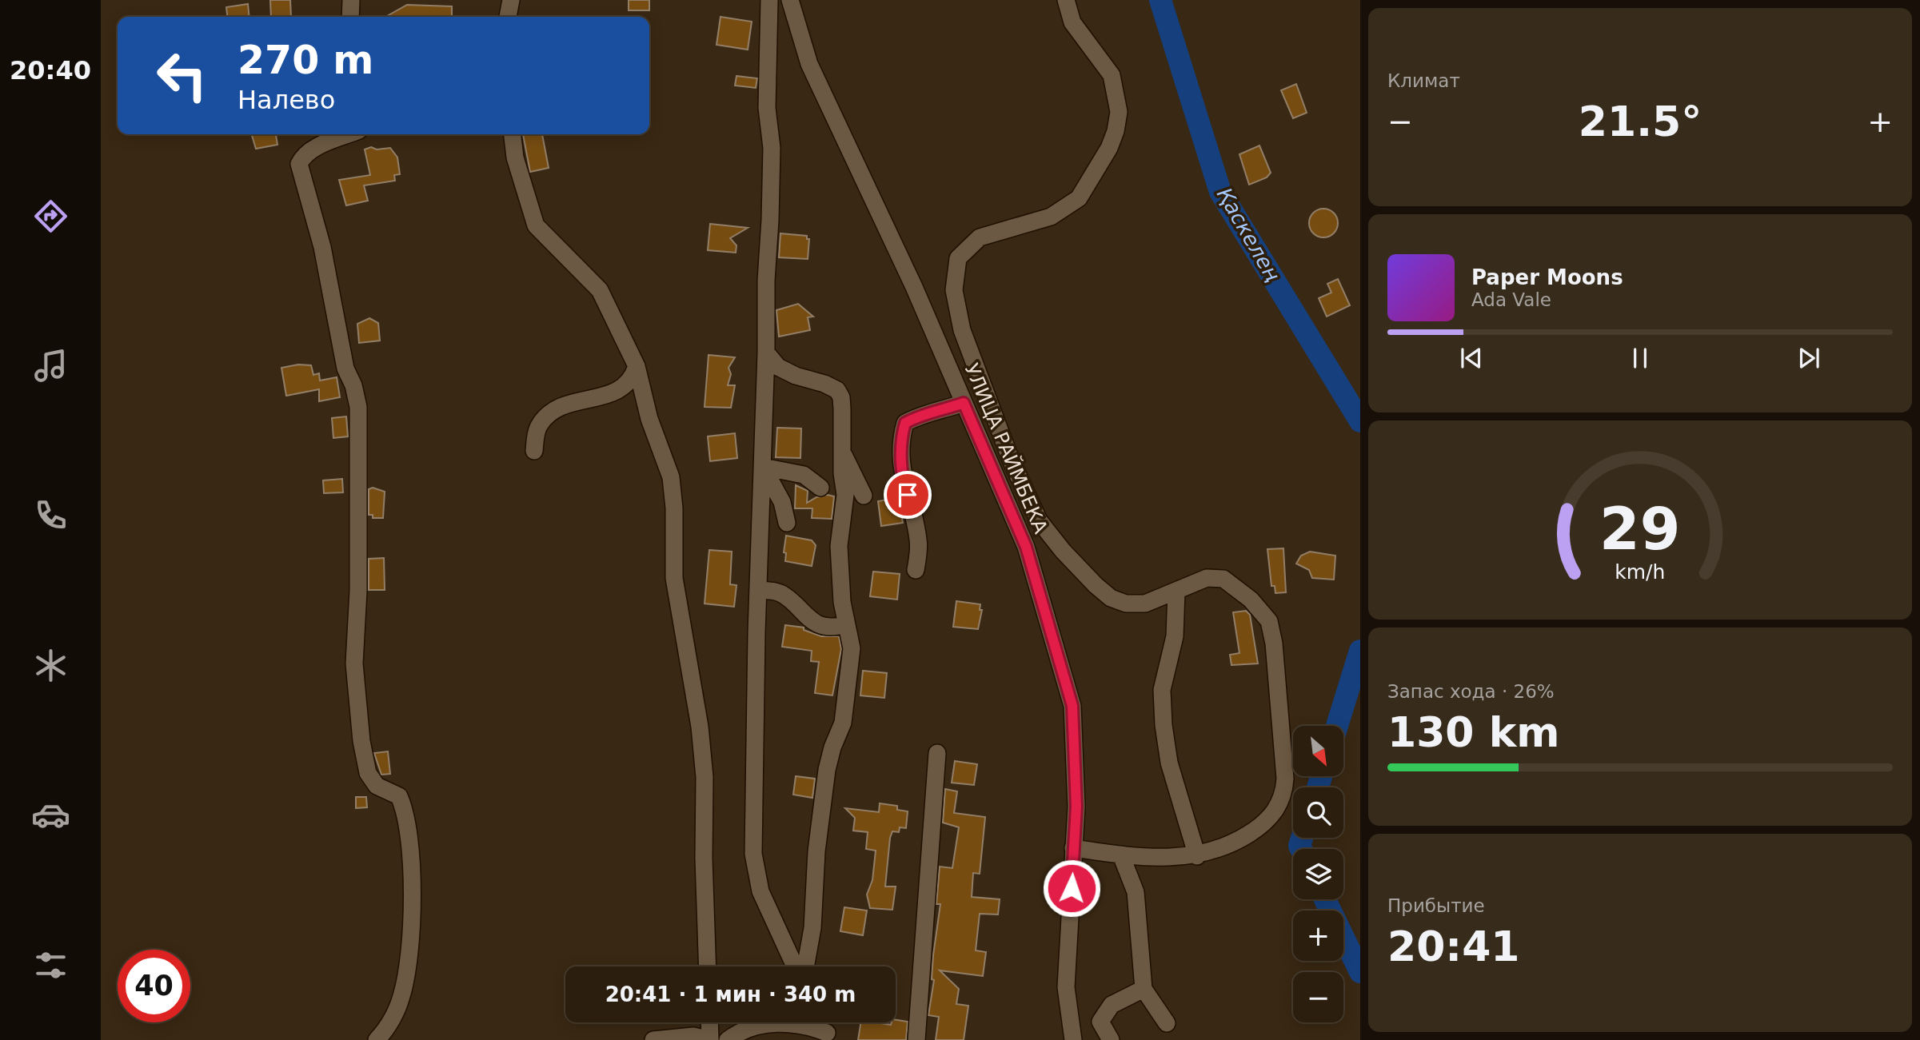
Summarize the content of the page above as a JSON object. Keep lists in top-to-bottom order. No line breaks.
{"streets":{"street":["УЛИЦА РАЙМБЕКА"]},"water":["Қаскелең"],"north":"bottom right","page":{"tabs":"20:40","tile":["Климат",["Запас хода · 26%","130 km"],["Прибытие","20:41"]],"turn":["270 m","Налево"],"heat":["−","21.5°","+"],"song":["Paper Moons","Ada Vale"],"map_buttons":["+","−"],"limit":"40","trip":"20:41 · 1 мин · 340 m","gauge":["29","km/h"]}}
